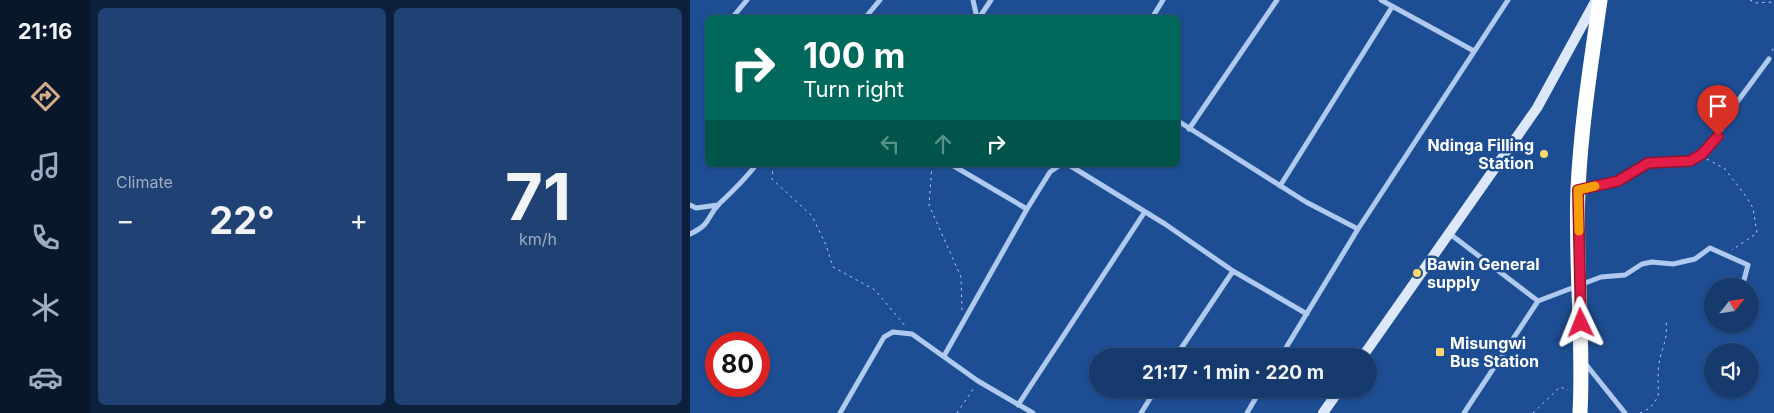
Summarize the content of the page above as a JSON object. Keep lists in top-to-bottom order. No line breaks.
{"places":{"other":["Ndinga Filling Station","Bawin General supply"],"transit":["Misungwi Bus Station"]},"north":"top right","page":{"tabs":"21:16","tile":["Climate",["71","km/h"]],"turn":["100 m","Turn right"],"heat":["−","22°","+"],"limit":"80","trip":"21:17 · 1 min · 220 m"}}
